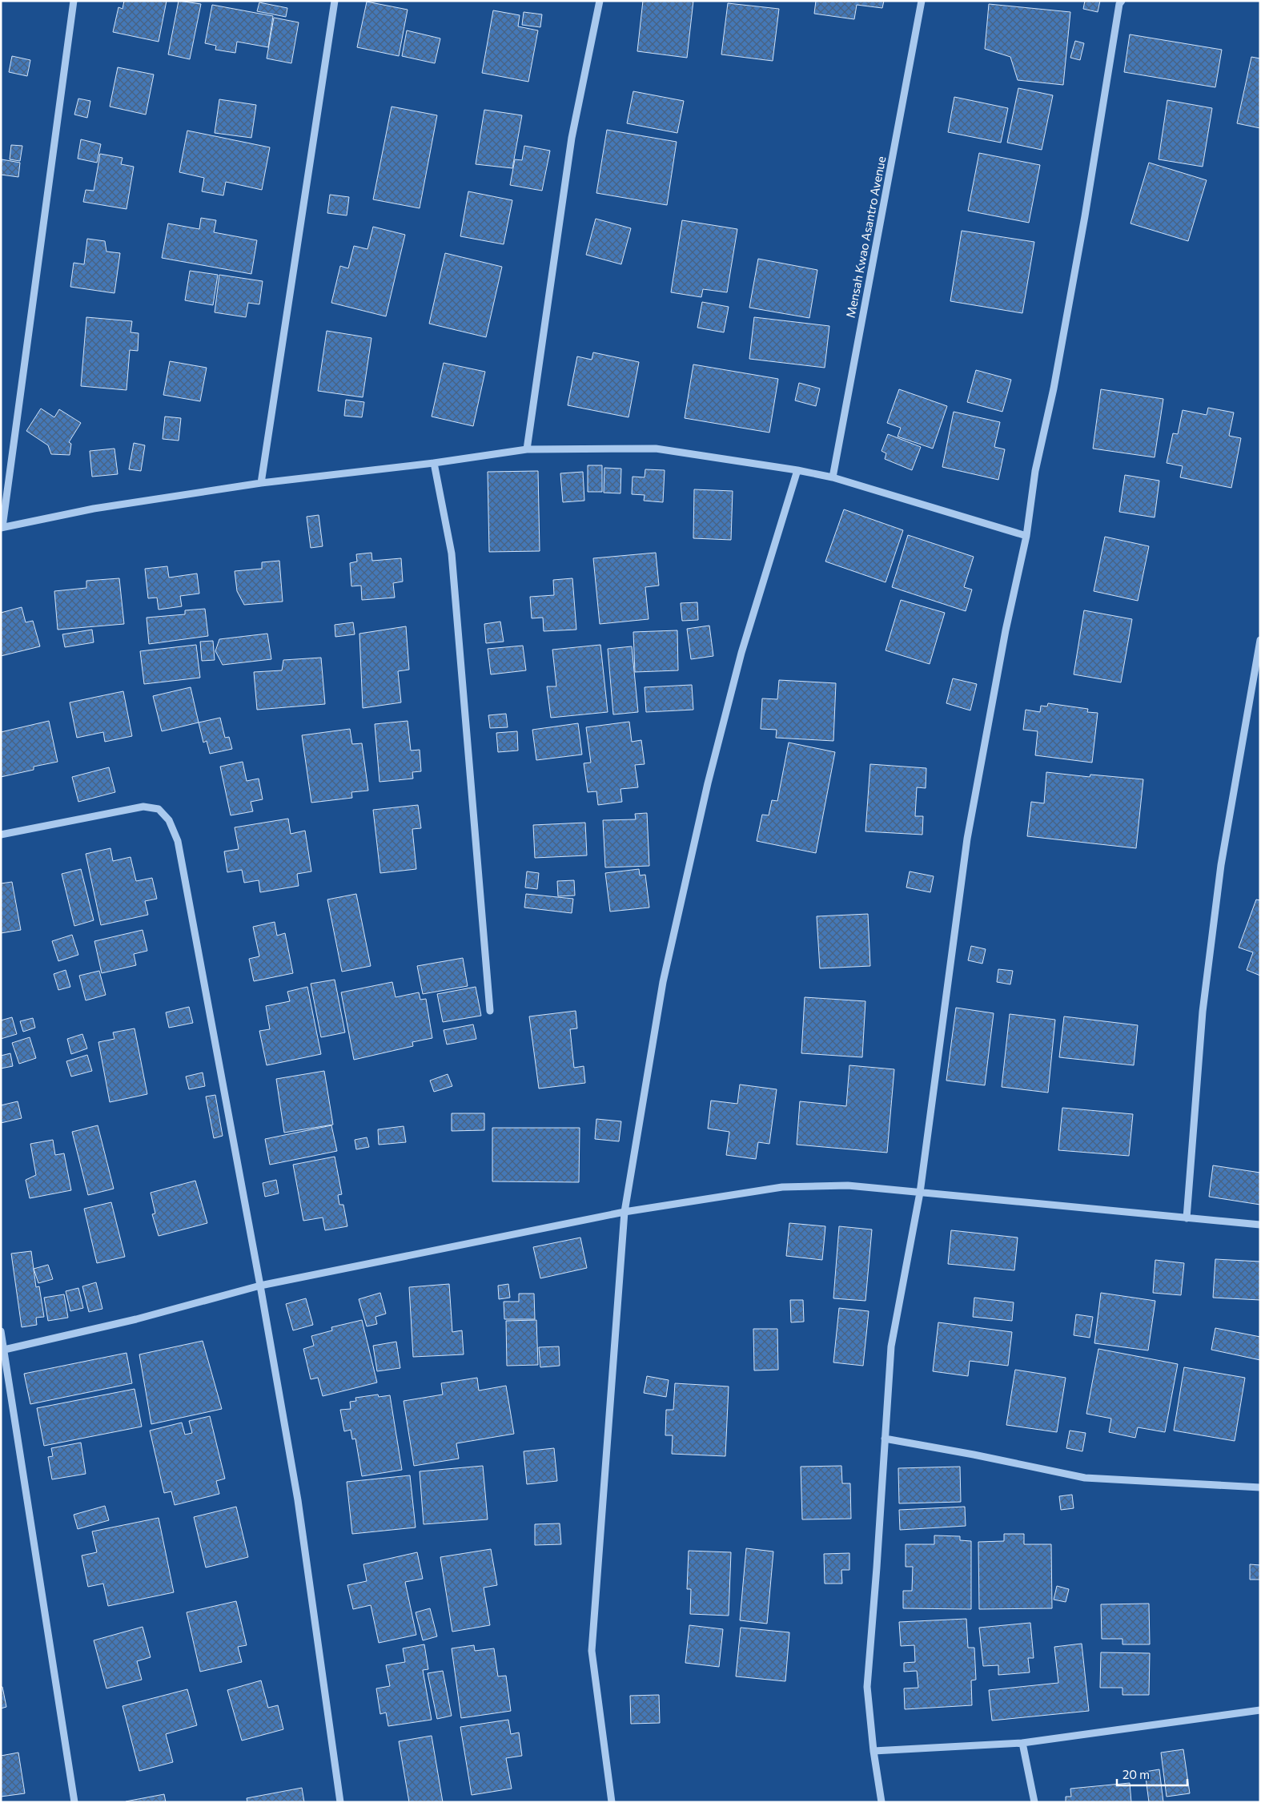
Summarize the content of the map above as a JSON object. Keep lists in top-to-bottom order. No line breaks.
{"streets":{"street":["Mensah Kwao Asantro Avenue"]},"scale_bar":"20 m"}
